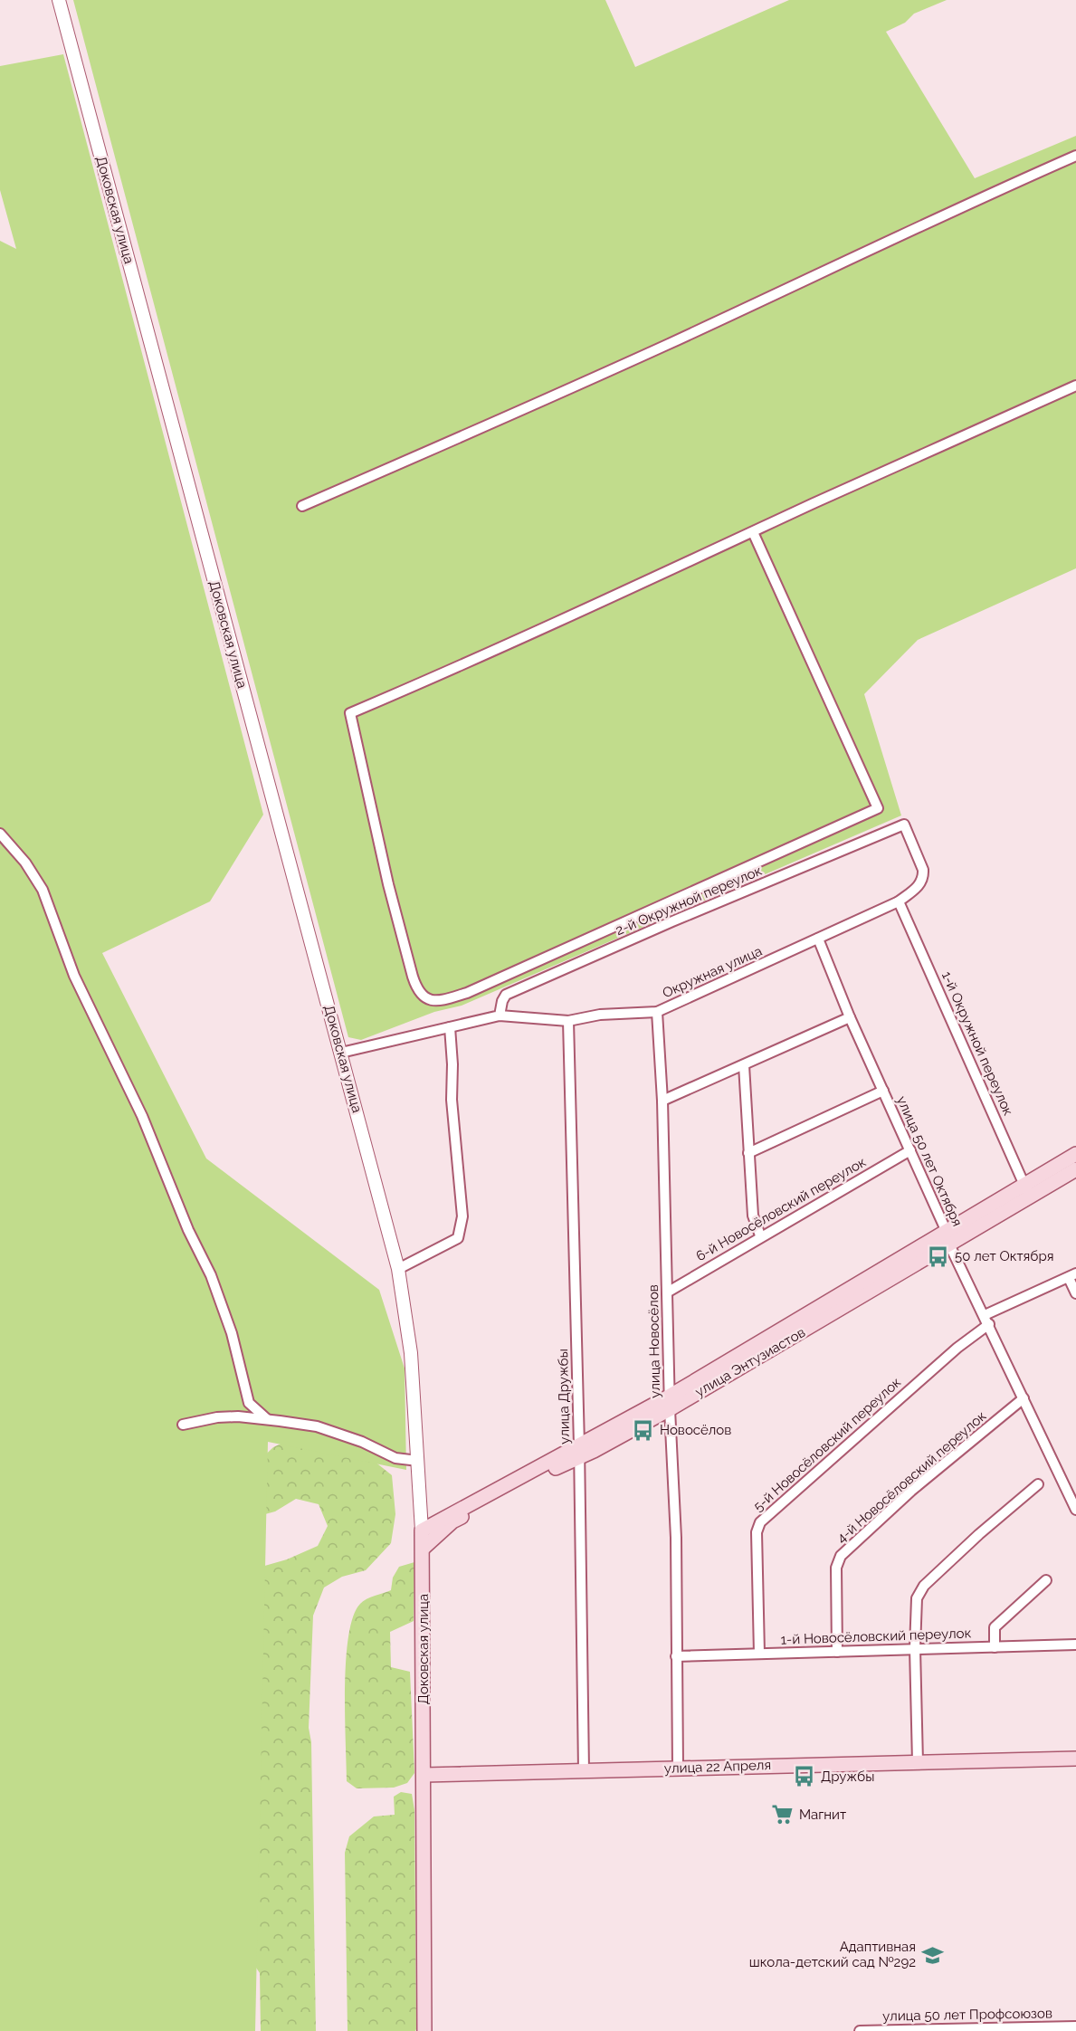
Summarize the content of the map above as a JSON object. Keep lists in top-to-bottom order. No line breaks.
{"streets":{"main road":["Доковская улица","улица Энтузиастов","улица 22 Апреля"],"street":["2-й Окружной переулок","Окружная улица","1-й Окружной переулок","улица 50 лет Октября","6-й Новосёловский переулок","улица Новосёлов","улица Дружбы","5-й Новосёловский переулок","4-й Новосёловский переулок","1-й Новосёловский переулок","улица 50 лет Профсоюзов"]},"crossings":[["Доковская улица","Окружная улица"],["Доковская улица","улица Энтузиастов"],["Доковская улица","улица 22 Апреля"],["2-й Окружной переулок","Окружная улица"],["Окружная улица","1-й Окружной переулок"],["Окружная улица","улица 50 лет Октября"],["Окружная улица","улица Новосёлов"],["Окружная улица","улица Дружбы"],["1-й Окружной переулок","улица Энтузиастов"],["улица 50 лет Октября","6-й Новосёловский переулок"],["улица 50 лет Октября","улица Энтузиастов"],["улица 50 лет Октября","5-й Новосёловский переулок"],["улица 50 лет Октября","4-й Новосёловский переулок"],["6-й Новосёловский переулок","улица Новосёлов"],["улица Новосёлов","улица Энтузиастов"],["улица Новосёлов","1-й Новосёловский переулок"],["улица Новосёлов","улица 22 Апреля"],["улица Энтузиастов","улица Дружбы"],["улица Дружбы","улица 22 Апреля"],["5-й Новосёловский переулок","1-й Новосёловский переулок"],["4-й Новосёловский переулок","1-й Новосёловский переулок"]],"places":{"bus stop":["50 лет Октября","Новосёлов","Дружбы"],"supermarket":["Магнит"],"school or university":["Адаптивная школа-детский сад №292"]}}
